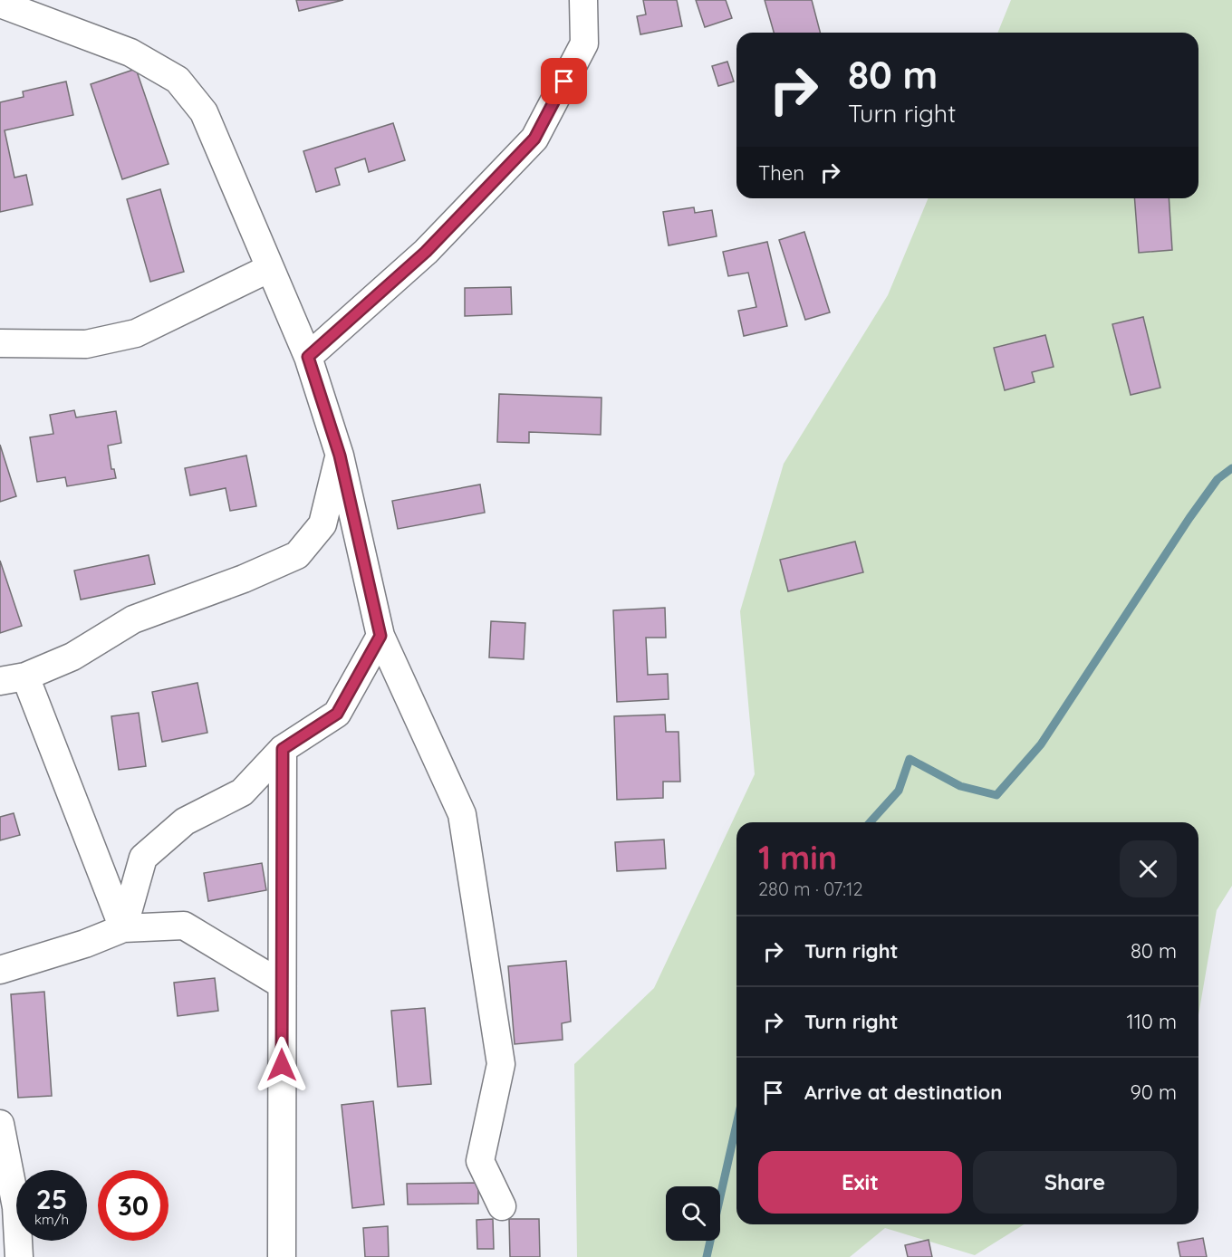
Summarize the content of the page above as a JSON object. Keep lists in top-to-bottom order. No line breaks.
{"page":{"turn":["80 m","Turn right"],"then":"Then","heading":["1 min","280 m · 07:12"],"list":[{"name":"Turn right","value":"80 m"},{"name":"Turn right","value":"110 m"},{"name":"Arrive at destination","value":"90 m"}],"buttons":["Exit","Share"],"speed":"25 km/h","limit":"30"}}
